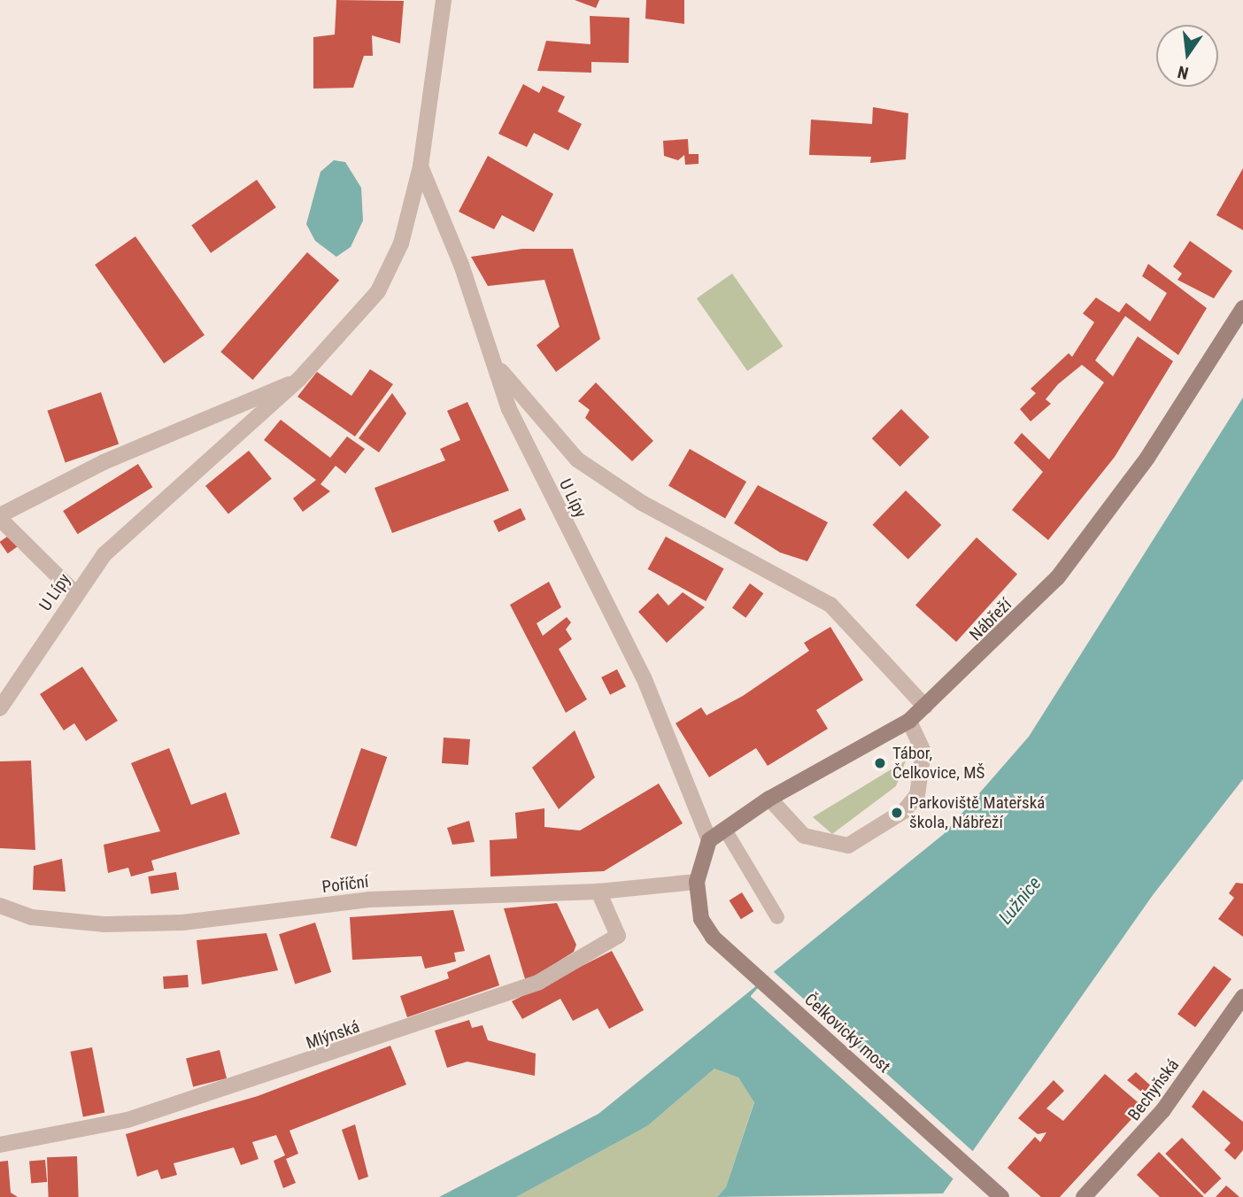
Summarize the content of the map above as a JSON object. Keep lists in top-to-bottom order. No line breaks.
{"streets":{"street":["U Lípy","Nábřeží","Poříční","Čelkovický most","Mlýnská","Bechyňská"]},"crossings":[["U Lípy","Nábřeží"],["Poříční","Čelkovický most"],["Poříční","Mlýnská"]],"water":["Lužnice"],"places":["Tábor, Čelkovice, MŠ","Parkoviště Mateřská škola, Nábřeží"],"north":"bottom"}
